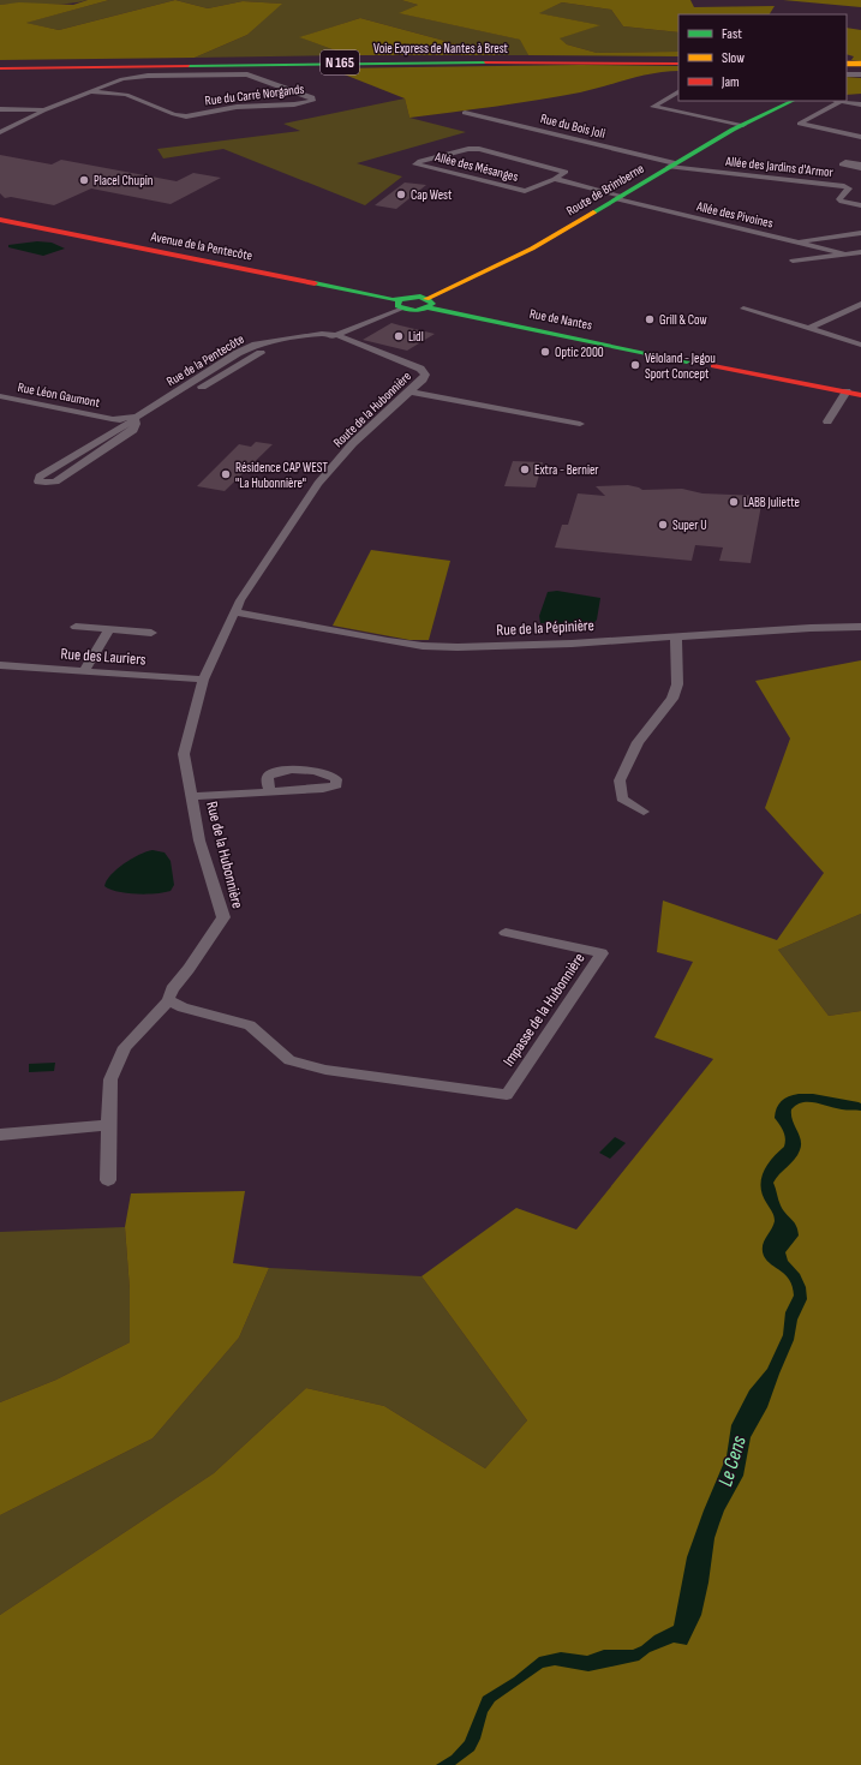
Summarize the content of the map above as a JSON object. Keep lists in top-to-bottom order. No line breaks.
{"streets":{"main road":["Voie Express de Nantes à Brest","N 165","Route de Brimberne","Avenue de la Pentecôte","Rue de Nantes"],"street":["Rue du Carré Norgands","Rue du Bois Joli","Allée des Mésanges","Allée des Jardins d'Armor","Allée des Pivoines","Rue de la Pentecôte","Rue Léon Gaumont","Route de la Hubonnière","Rue de la Pépinière","Rue des Lauriers","Rue de la Hubonnière","Impasse de la Hubonnière"]},"crossings":[["Rue du Bois Joli","Allée des Jardins d'Armor"],["Rue du Bois Joli","Route de Brimberne"],["Allée des Jardins d'Armor","Route de Brimberne"],["Route de Brimberne","Allée des Pivoines"],["Route de Brimberne","Avenue de la Pentecôte"],["Route de Brimberne","Rue de Nantes"],["Avenue de la Pentecôte","Rue de Nantes"],["Avenue de la Pentecôte","Rue de la Pentecôte"],["Rue de la Pentecôte","Rue Léon Gaumont"],["Rue de la Pentecôte","Route de la Hubonnière"],["Route de la Hubonnière","Rue de la Pépinière"],["Route de la Hubonnière","Rue de la Hubonnière"],["Rue de la Pépinière","Rue de la Hubonnière"],["Rue des Lauriers","Rue de la Hubonnière"],["Rue de la Hubonnière","Impasse de la Hubonnière"]],"water":["Le Cens"],"places":["Placel Chupin","Cap West","Grill & Cow","Lidl","Optic 2000","Véloland - Jegou Sport Concept","Extra - Bernier","Résidence CAP WEST \"La Hubonnière\"","LABB Juliette","Super U"],"legend":["Fast","Slow","Jam"]}
